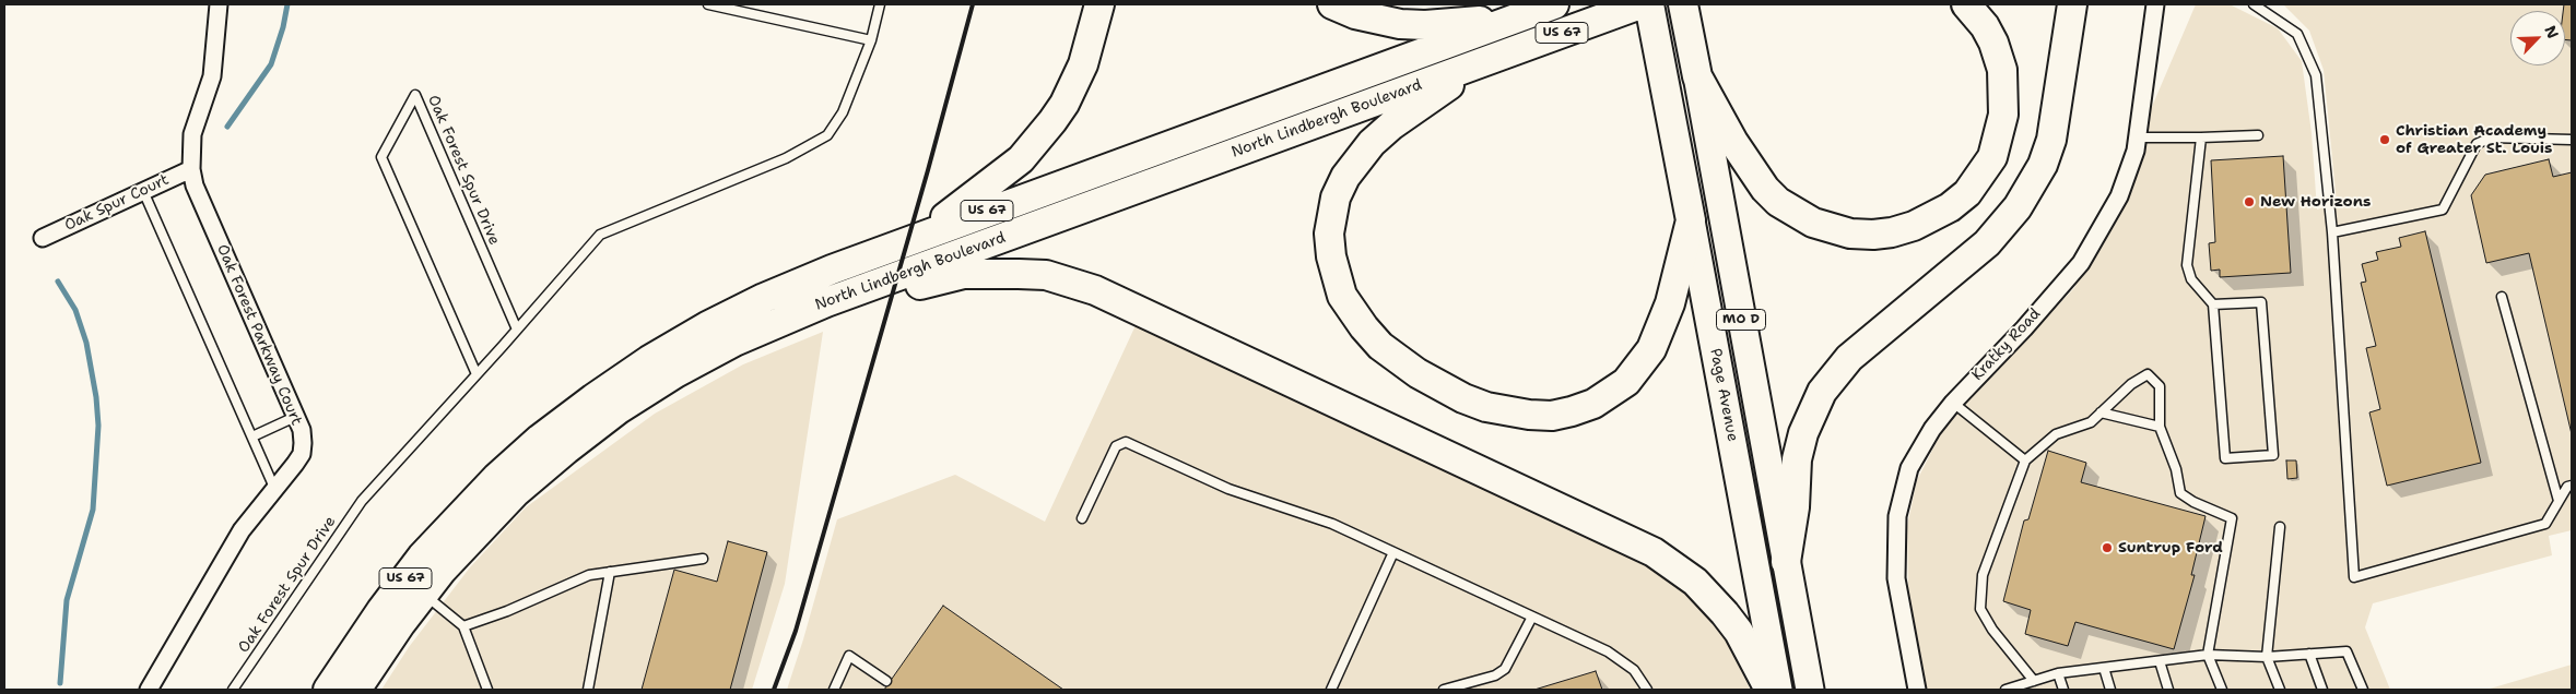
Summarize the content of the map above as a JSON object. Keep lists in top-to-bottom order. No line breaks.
{"streets":{"highway":["US 67","North Lindbergh Boulevard","MO D","Page Avenue"],"street":["Oak Spur Court","Oak Forest Parkway Court","Kratky Road"],"lane":["Oak Forest Spur Drive"]},"crossings":[["Oak Spur Court","Oak Forest Parkway Court"]],"places":["Christian Academy of Greater St. Louis","New Horizons","Suntrup Ford"],"north":"top right"}
